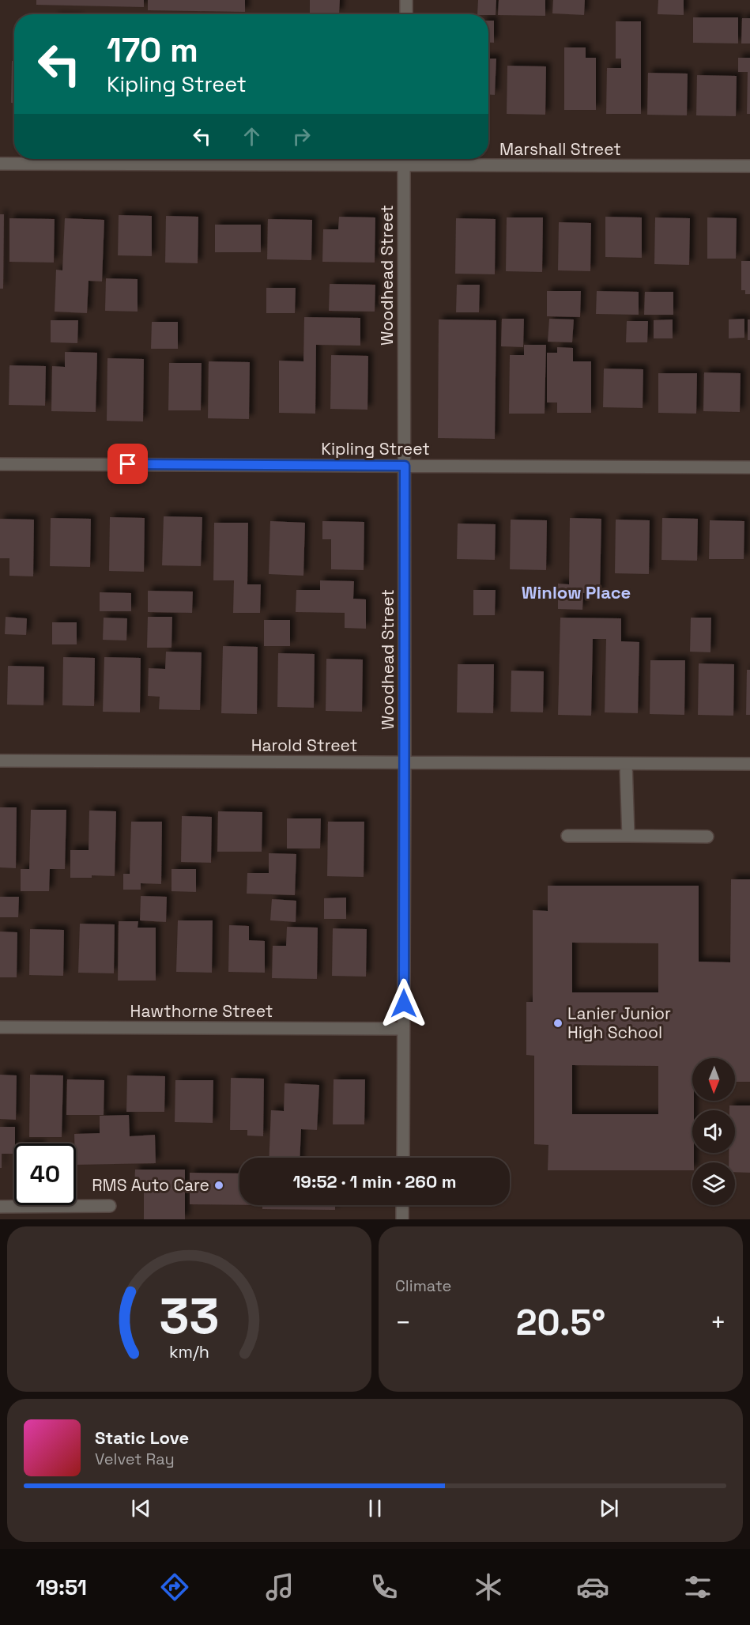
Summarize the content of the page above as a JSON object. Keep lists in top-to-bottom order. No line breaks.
{"streets":{"street":["Marshall Street","Woodhead Street","Kipling Street","Harold Street","Hawthorne Street"]},"crossings":[["Marshall Street","Woodhead Street"],["Woodhead Street","Kipling Street"],["Woodhead Street","Harold Street"],["Woodhead Street","Hawthorne Street"]],"districts":["Winlow Place"],"places":["Lanier Junior High School","RMS Auto Care"],"north":"bottom","page":{"turn":["170 m","Kipling Street"],"limit":"40","trip":"19:52 · 1 min · 260 m","tile":"Climate","heat":["−","20.5°","+"],"song":["Static Love","Velvet Ray"],"tabs":"19:51","gauge":["33","km/h"]}}
